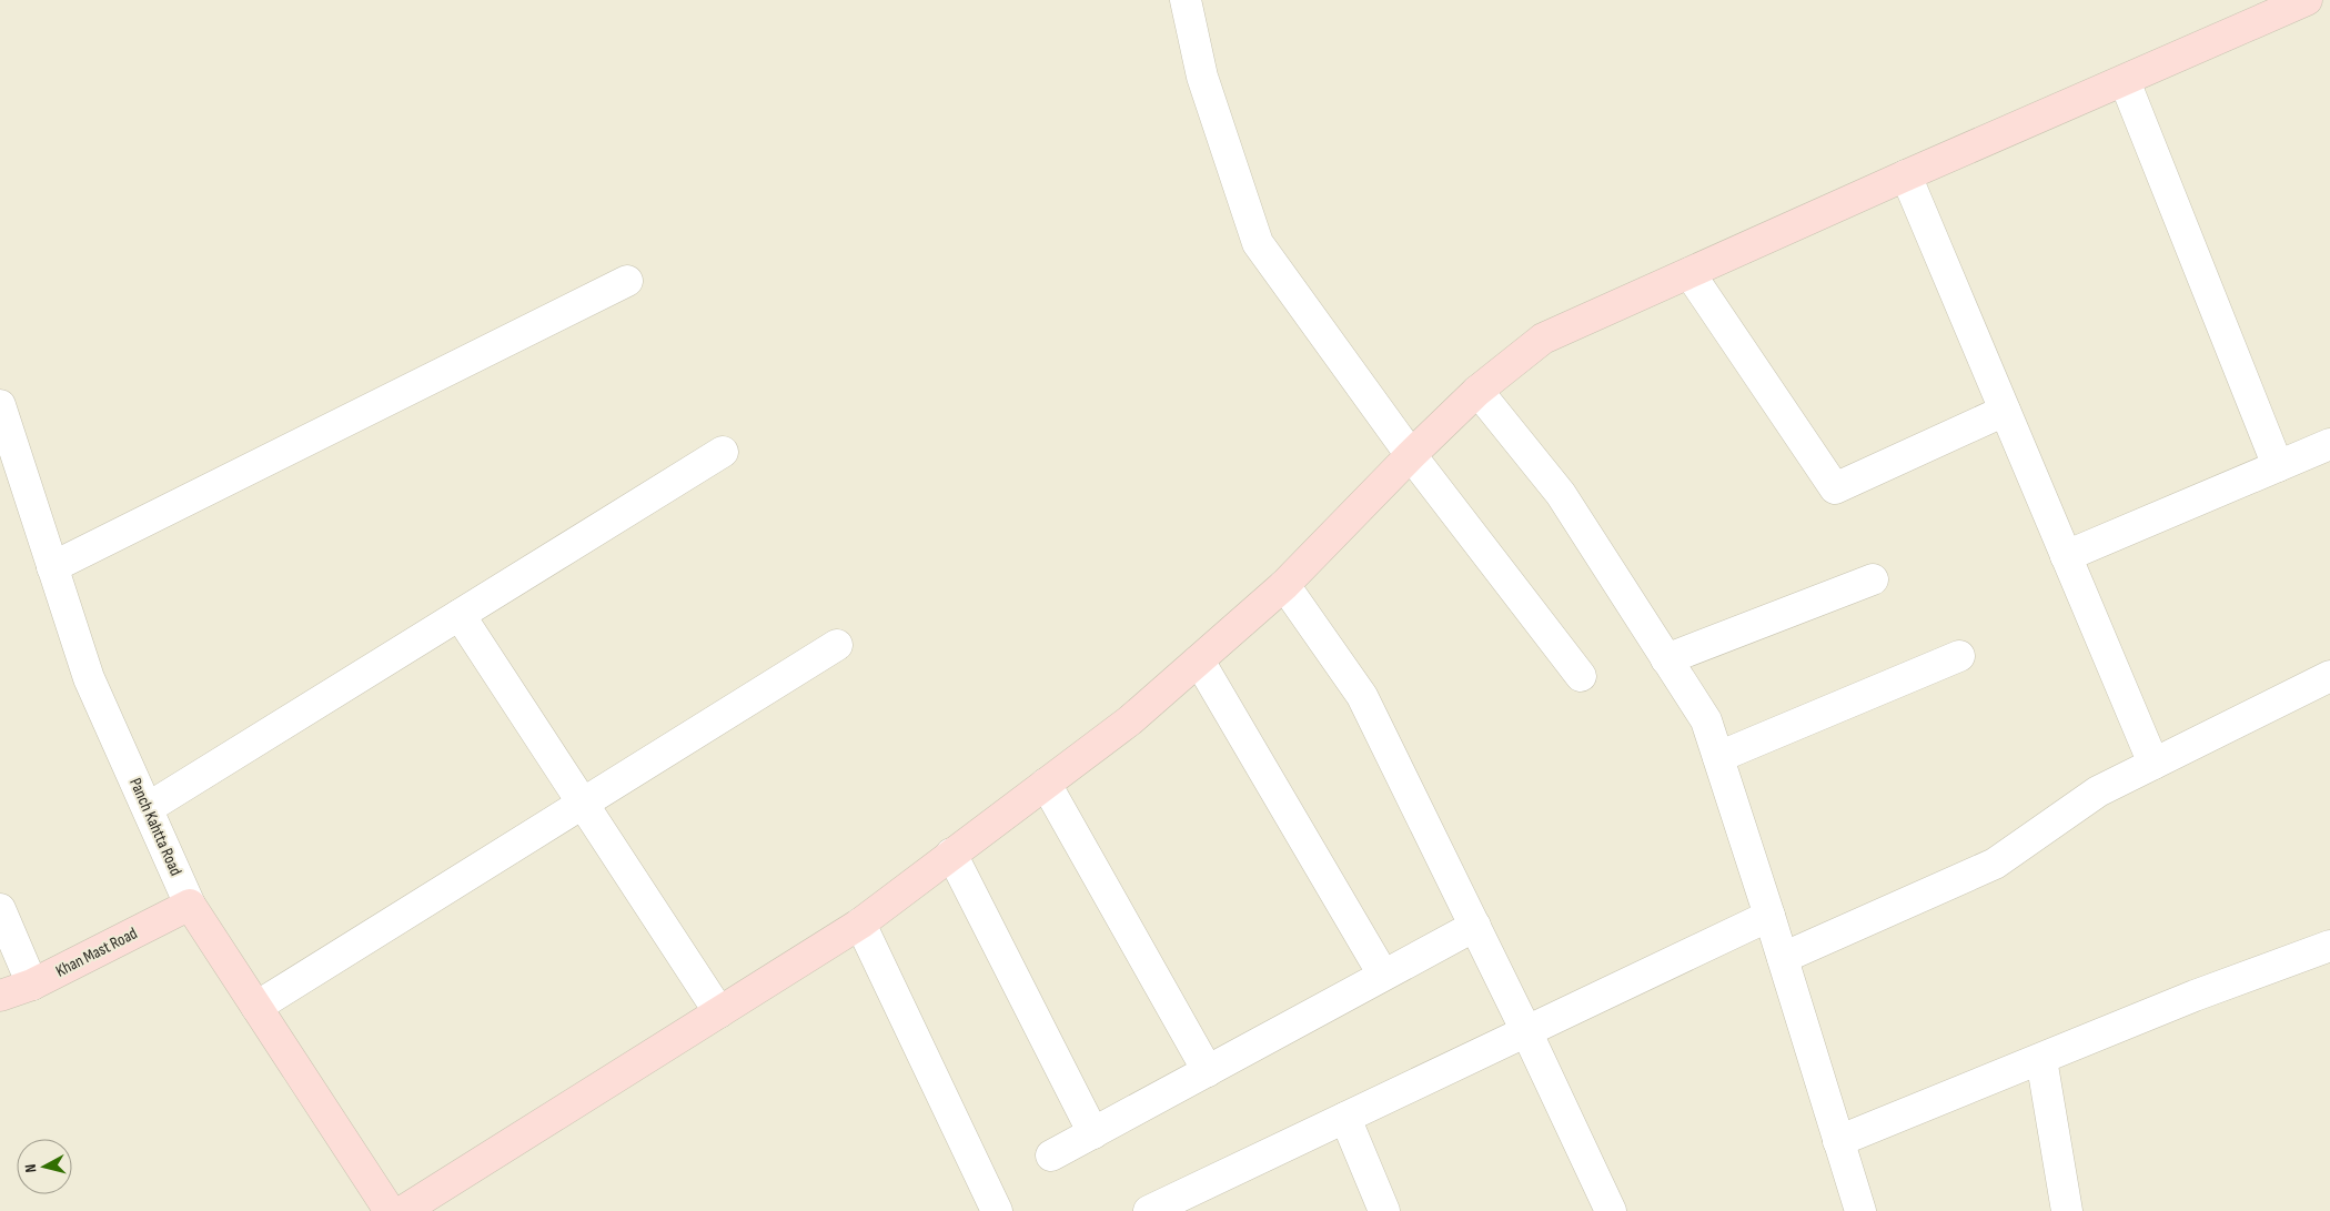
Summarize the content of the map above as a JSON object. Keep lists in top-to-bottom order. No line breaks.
{"streets":{"main road":["Panch Kahtta Road","Khan Mast Road"]},"crossings":[["Panch Kahtta Road","Khan Mast Road"]],"north":"left"}
